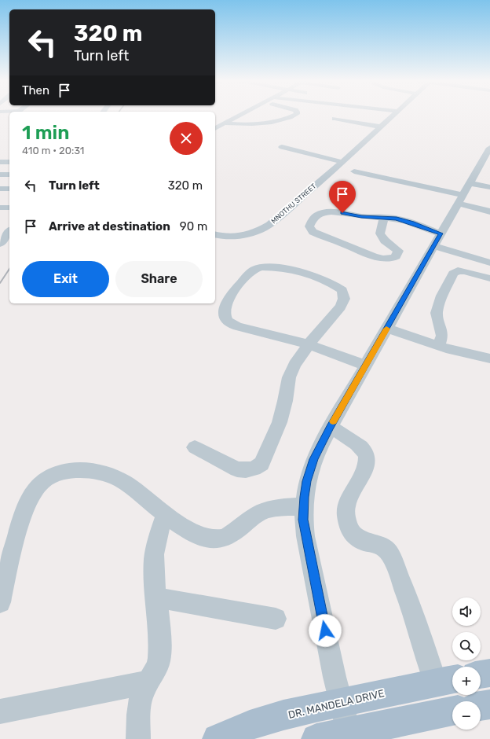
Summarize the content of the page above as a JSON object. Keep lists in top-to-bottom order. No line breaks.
{"streets":{"main road":["DR. MANDELA DRIVE"],"street":["MNOTHU STREET"]},"page":{"turn":["320 m","Turn left"],"then":"Then","heading":["1 min","410 m · 20:31"],"list":[{"name":"Turn left","value":"320 m"},{"name":"Arrive at destination","value":"90 m"}],"buttons":["Exit","Share"],"map_buttons":["+","−"]}}
